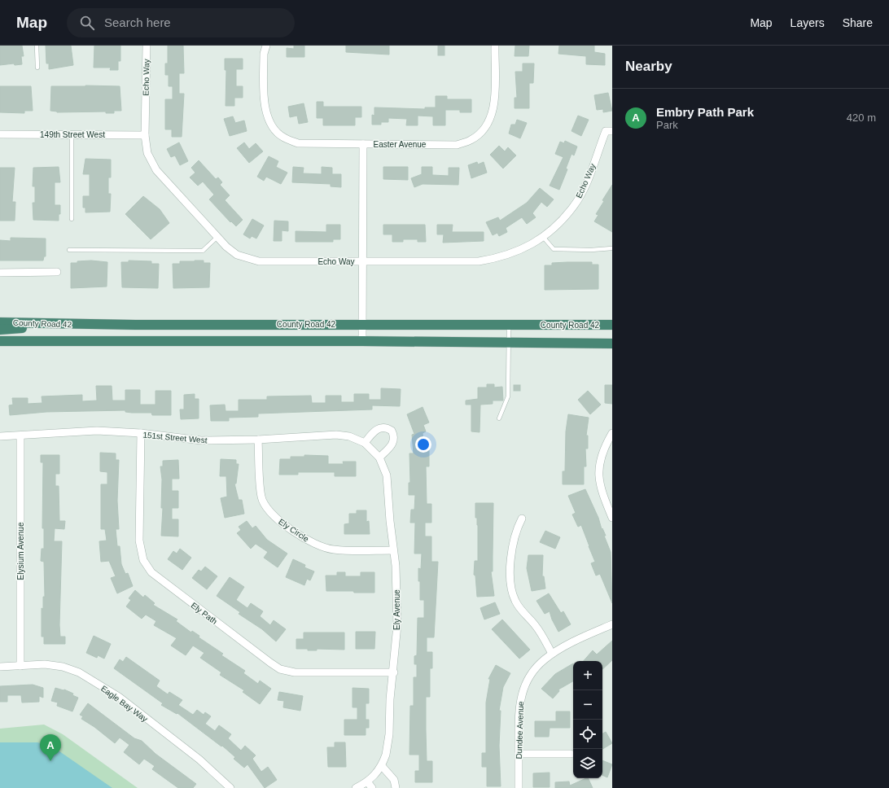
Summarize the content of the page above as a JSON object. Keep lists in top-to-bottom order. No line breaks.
{"streets":{"highway":["County Road 42"],"street":["Echo Way","149th Street West","Easter Avenue","151st Street West","Ely Circle","Elysium Avenue","Ely Avenue","Ely Path","Eagle Bay Way","Dundee Avenue"]},"crossings":[["Echo Way","149th Street West"],["Echo Way","Easter Avenue"],["Easter Avenue","County Road 42"],["151st Street West","Ely Circle"],["151st Street West","Elysium Avenue"],["151st Street West","Ely Avenue"],["151st Street West","Ely Path"],["Ely Circle","Ely Avenue"],["Elysium Avenue","Eagle Bay Way"],["Ely Avenue","Ely Path"]],"page":{"header":"Map","search":"Search here","nav":["Map","Layers","Share"],"heading":"Nearby","list":[{"mark":"A","name":"Embry Path Park","note":"Park","value":"420 m"}],"map_buttons":["+","−"],"pins":"A"}}
